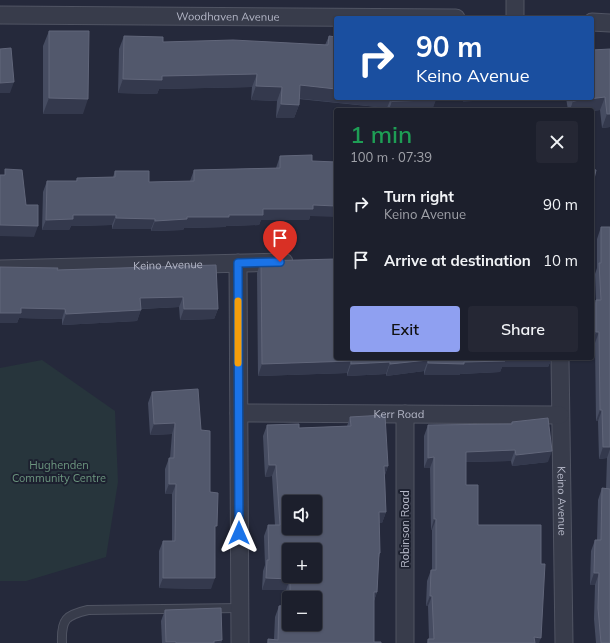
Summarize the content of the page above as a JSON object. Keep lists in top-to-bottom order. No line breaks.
{"streets":{"street":["Woodhaven Avenue","Keino Avenue","Kerr Road","Robinson Road"]},"crossings":[["Keino Avenue","Kerr Road"],["Kerr Road","Robinson Road"]],"parks":["Hughenden Community Centre"],"page":{"turn":["90 m","Keino Avenue"],"heading":["1 min","100 m · 07:39"],"list":[{"name":"Turn right","note":"Keino Avenue","value":"90 m"},{"name":"Arrive at destination","value":"10 m"}],"buttons":["Exit","Share"],"map_buttons":["+","−"]}}
